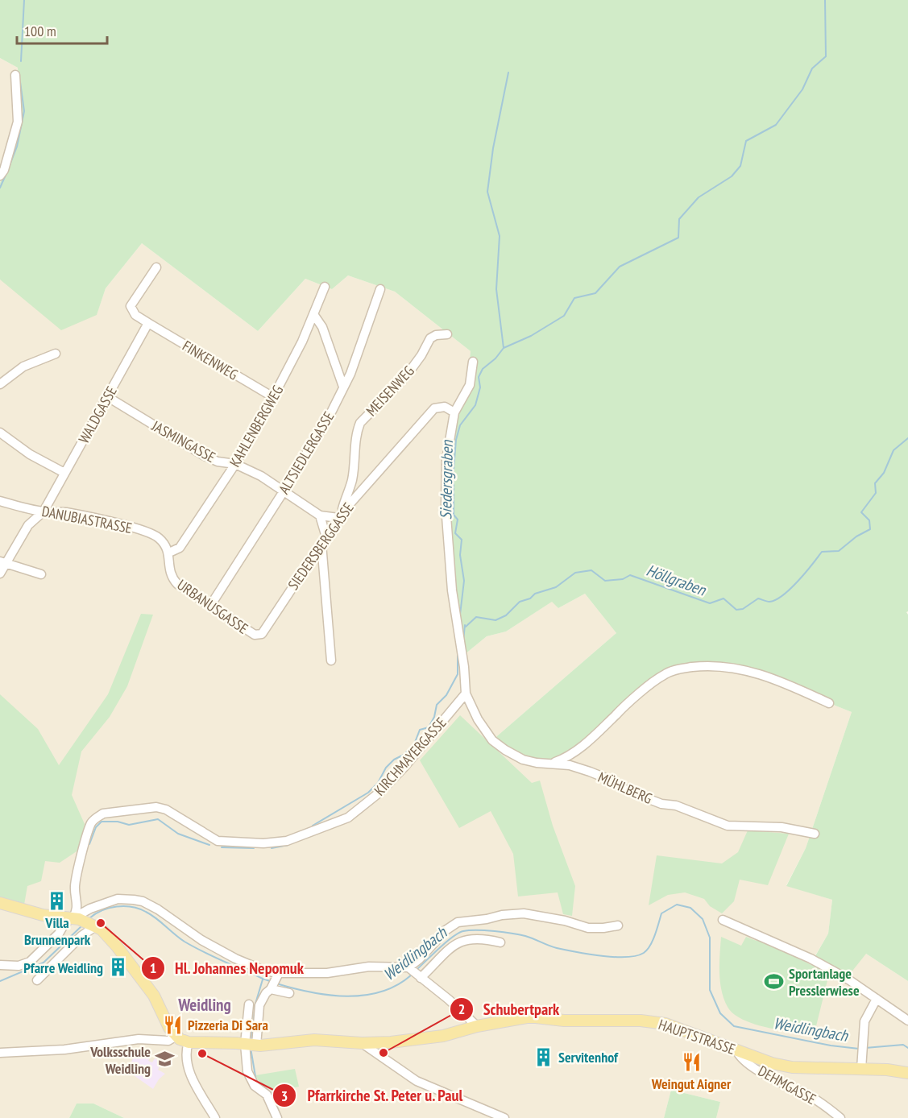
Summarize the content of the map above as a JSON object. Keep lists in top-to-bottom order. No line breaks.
{"streets":{"main road":["HAUPTSTRASSE"],"street":["FINKENWEG","MEISENWEG","WALDGASSE","KAHLENBERGWEG","JASMINGASSE","ALTSIEDLERGASSE","DANUBIASTRASSE","SIEDERSBERGGASSE","URBANUSGASSE","KIRCHMAYERGASSE","MÜHLBERG","DEHMGASSE"]},"crossings":[["FINKENWEG","WALDGASSE"],["FINKENWEG","KAHLENBERGWEG"],["MEISENWEG","JASMINGASSE"],["MEISENWEG","SIEDERSBERGGASSE"],["WALDGASSE","JASMINGASSE"],["WALDGASSE","DANUBIASTRASSE"],["KAHLENBERGWEG","JASMINGASSE"],["KAHLENBERGWEG","DANUBIASTRASSE"],["KAHLENBERGWEG","URBANUSGASSE"],["JASMINGASSE","ALTSIEDLERGASSE"],["JASMINGASSE","SIEDERSBERGGASSE"],["ALTSIEDLERGASSE","URBANUSGASSE"],["DANUBIASTRASSE","URBANUSGASSE"],["SIEDERSBERGGASSE","URBANUSGASSE"],["KIRCHMAYERGASSE","MÜHLBERG"],["HAUPTSTRASSE","DEHMGASSE"]],"districts":["Weidling"],"water":["Siedersgraben","Höllgraben","Weidlingbach"],"places":{"building":["Villa Brunnenpark","Pfarre Weidling","Servitenhof"],"other":["Hl. Johannes Nepomuk","Schubertpark","Pfarrkirche St. Peter u. Paul"],"sports":["Sportanlage Presslerwiese"],"restaurant":["Pizzeria Di Sara","Weingut Aigner"],"school or university":["Volksschule Weidling"]},"scale_bar":"100 m"}
